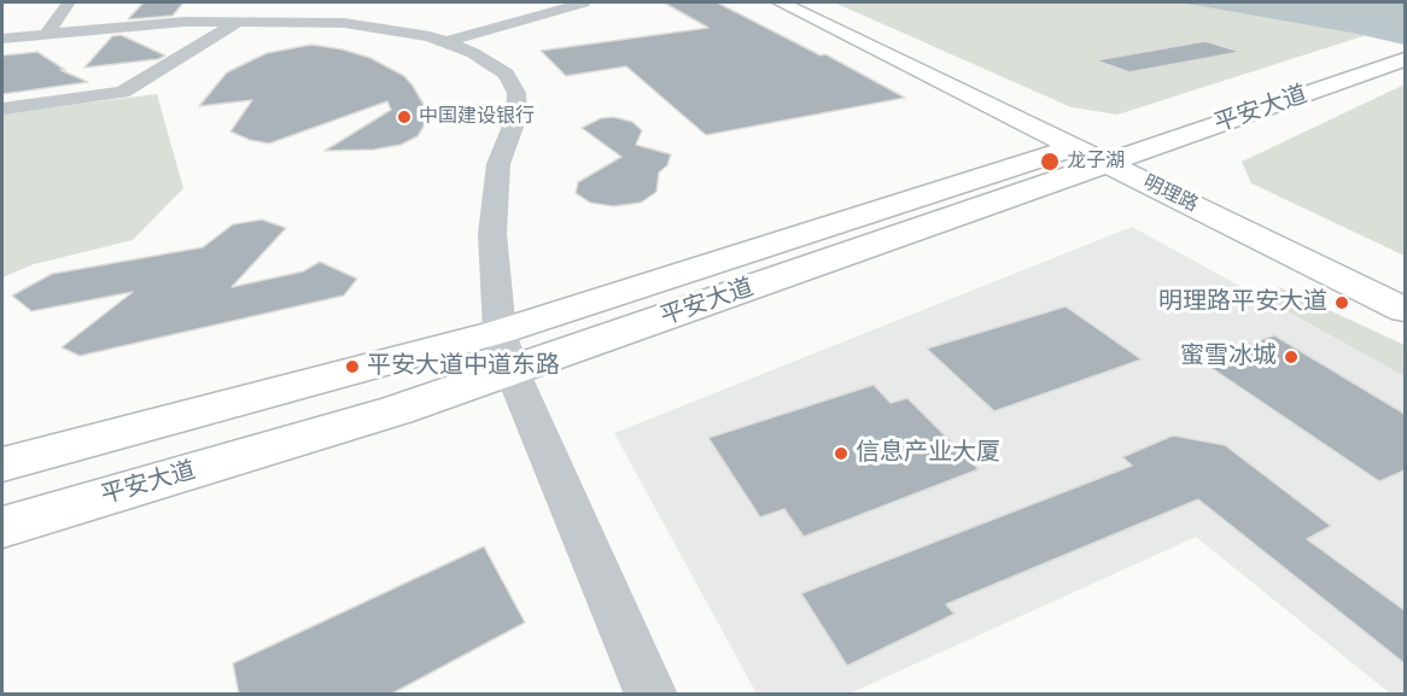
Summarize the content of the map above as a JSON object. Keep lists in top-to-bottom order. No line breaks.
{"streets":{"main road":["平安大道","明理路"]},"crossings":[["平安大道","明理路"]],"places":["中国建设银行","龙子湖","明理路平安大道","蜜雪冰城","平安大道中道东路","信息产业大厦"]}
